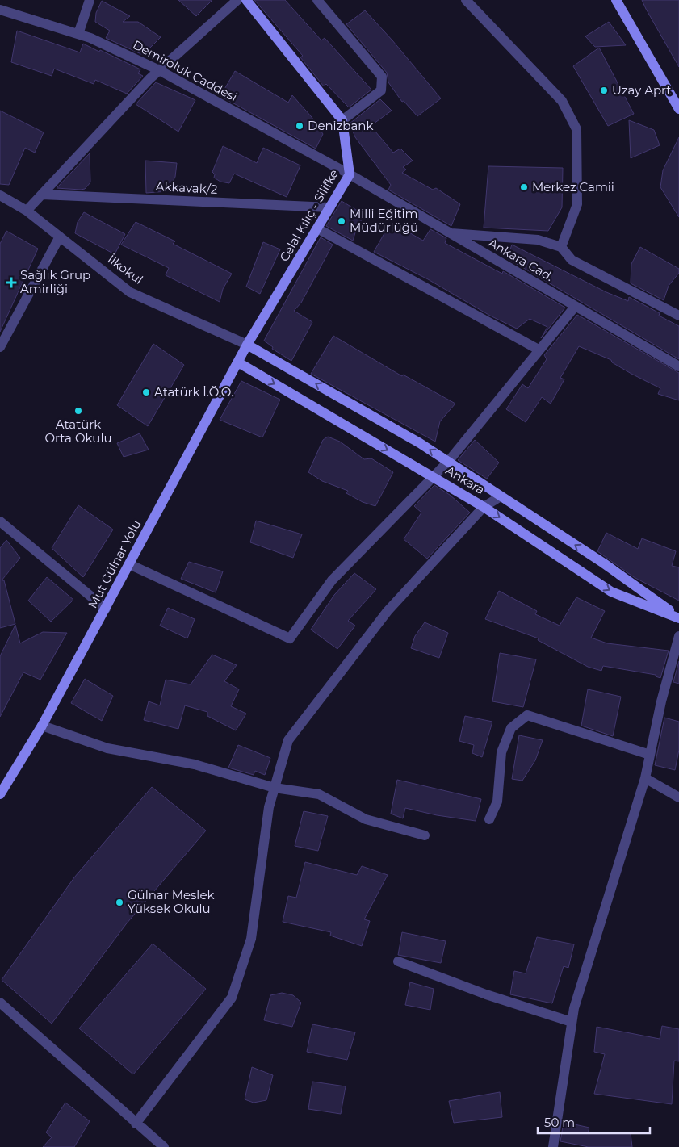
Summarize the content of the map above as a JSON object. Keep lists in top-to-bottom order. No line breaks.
{"streets":{"main road":["Celal Kılıç - Silifke","Ankara","Mut Gülnar Yolu"],"street":["Demiroluk Caddesi","Akkavak/2","Ankara Cad.","İlkokul"]},"crossings":[["Demiroluk Caddesi","Celal Kılıç - Silifke"],["Demiroluk Caddesi","Ankara Cad."],["Akkavak/2","Celal Kılıç - Silifke"],["Celal Kılıç - Silifke","Ankara Cad."],["Celal Kılıç - Silifke","İlkokul"],["Celal Kılıç - Silifke","Ankara"],["Celal Kılıç - Silifke","Mut Gülnar Yolu"],["İlkokul","Ankara"],["İlkokul","Mut Gülnar Yolu"],["Ankara","Mut Gülnar Yolu"]],"places":{"other":["Uzay Aprt","Denizbank","Merkez Camii","Milli Eğitim Müdürlüğü","Atatürk İ.Ö.O.","Atatürk Orta Okulu","Gülnar Meslek Yüksek Okulu"],"health":["Sağlık Grup Amirliği"]},"scale_bar":"50 m"}
